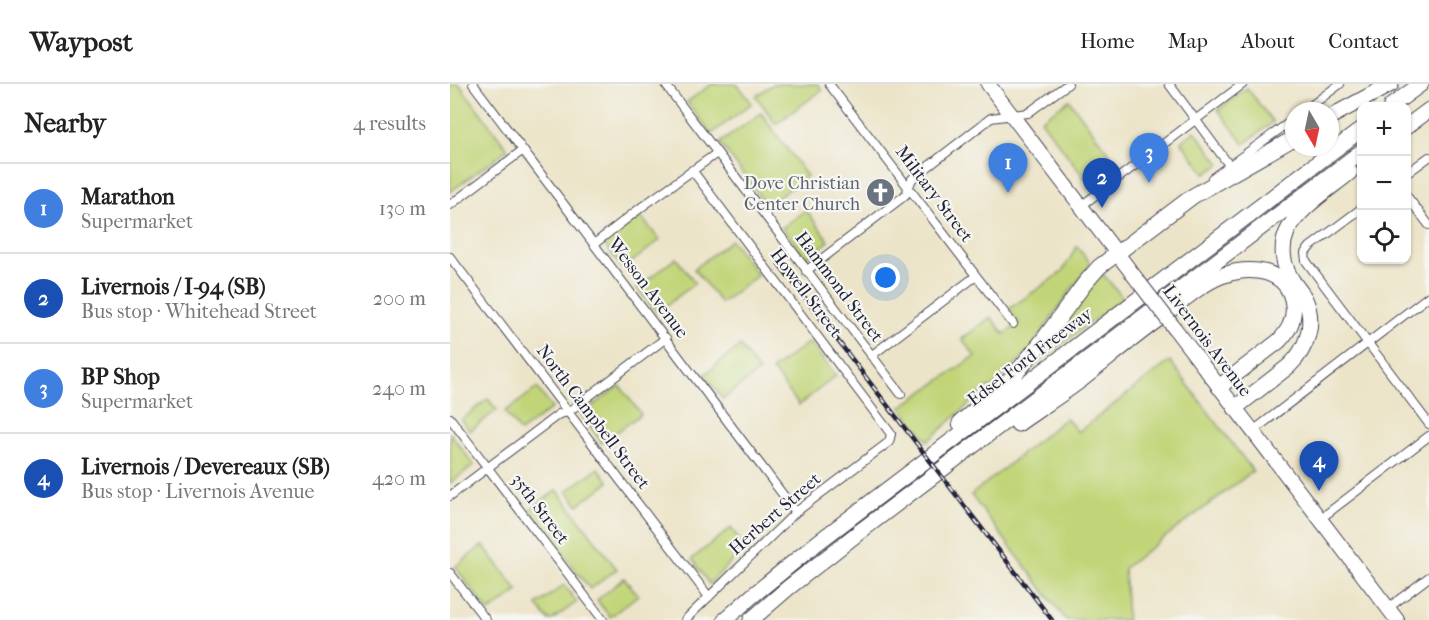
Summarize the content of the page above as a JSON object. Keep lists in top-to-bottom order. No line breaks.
{"streets":{"highway":["Edsel Ford Freeway"],"main road":["Livernois Avenue"],"street":["Military Street","Hammond Street","Wesson Avenue","Howell Street","North Campbell Street","35th Street","Herbert Street"]},"crossings":[["Wesson Avenue","Herbert Street"],["Howell Street","Herbert Street"],["North Campbell Street","Herbert Street"]],"places":{"church":["Dove Christian Center Church"]},"north":"bottom","page":{"header":"Waypost","nav":["Home","Map","About","Contact"],"heading":["Nearby","4 results"],"map_buttons":["+","−"],"pins":["3","1","2","4"],"list":[{"mark":"1","name":"Marathon","note":"Supermarket","value":"130 m"},{"mark":"2","name":"Livernois / I-94 (SB)","note":"Bus stop · Whitehead Street","value":"200 m"},{"mark":"3","name":"BP Shop","note":"Supermarket","value":"240 m"},{"mark":"4","name":"Livernois / Devereaux (SB)","note":"Bus stop · Livernois Avenue","value":"420 m"}]}}
